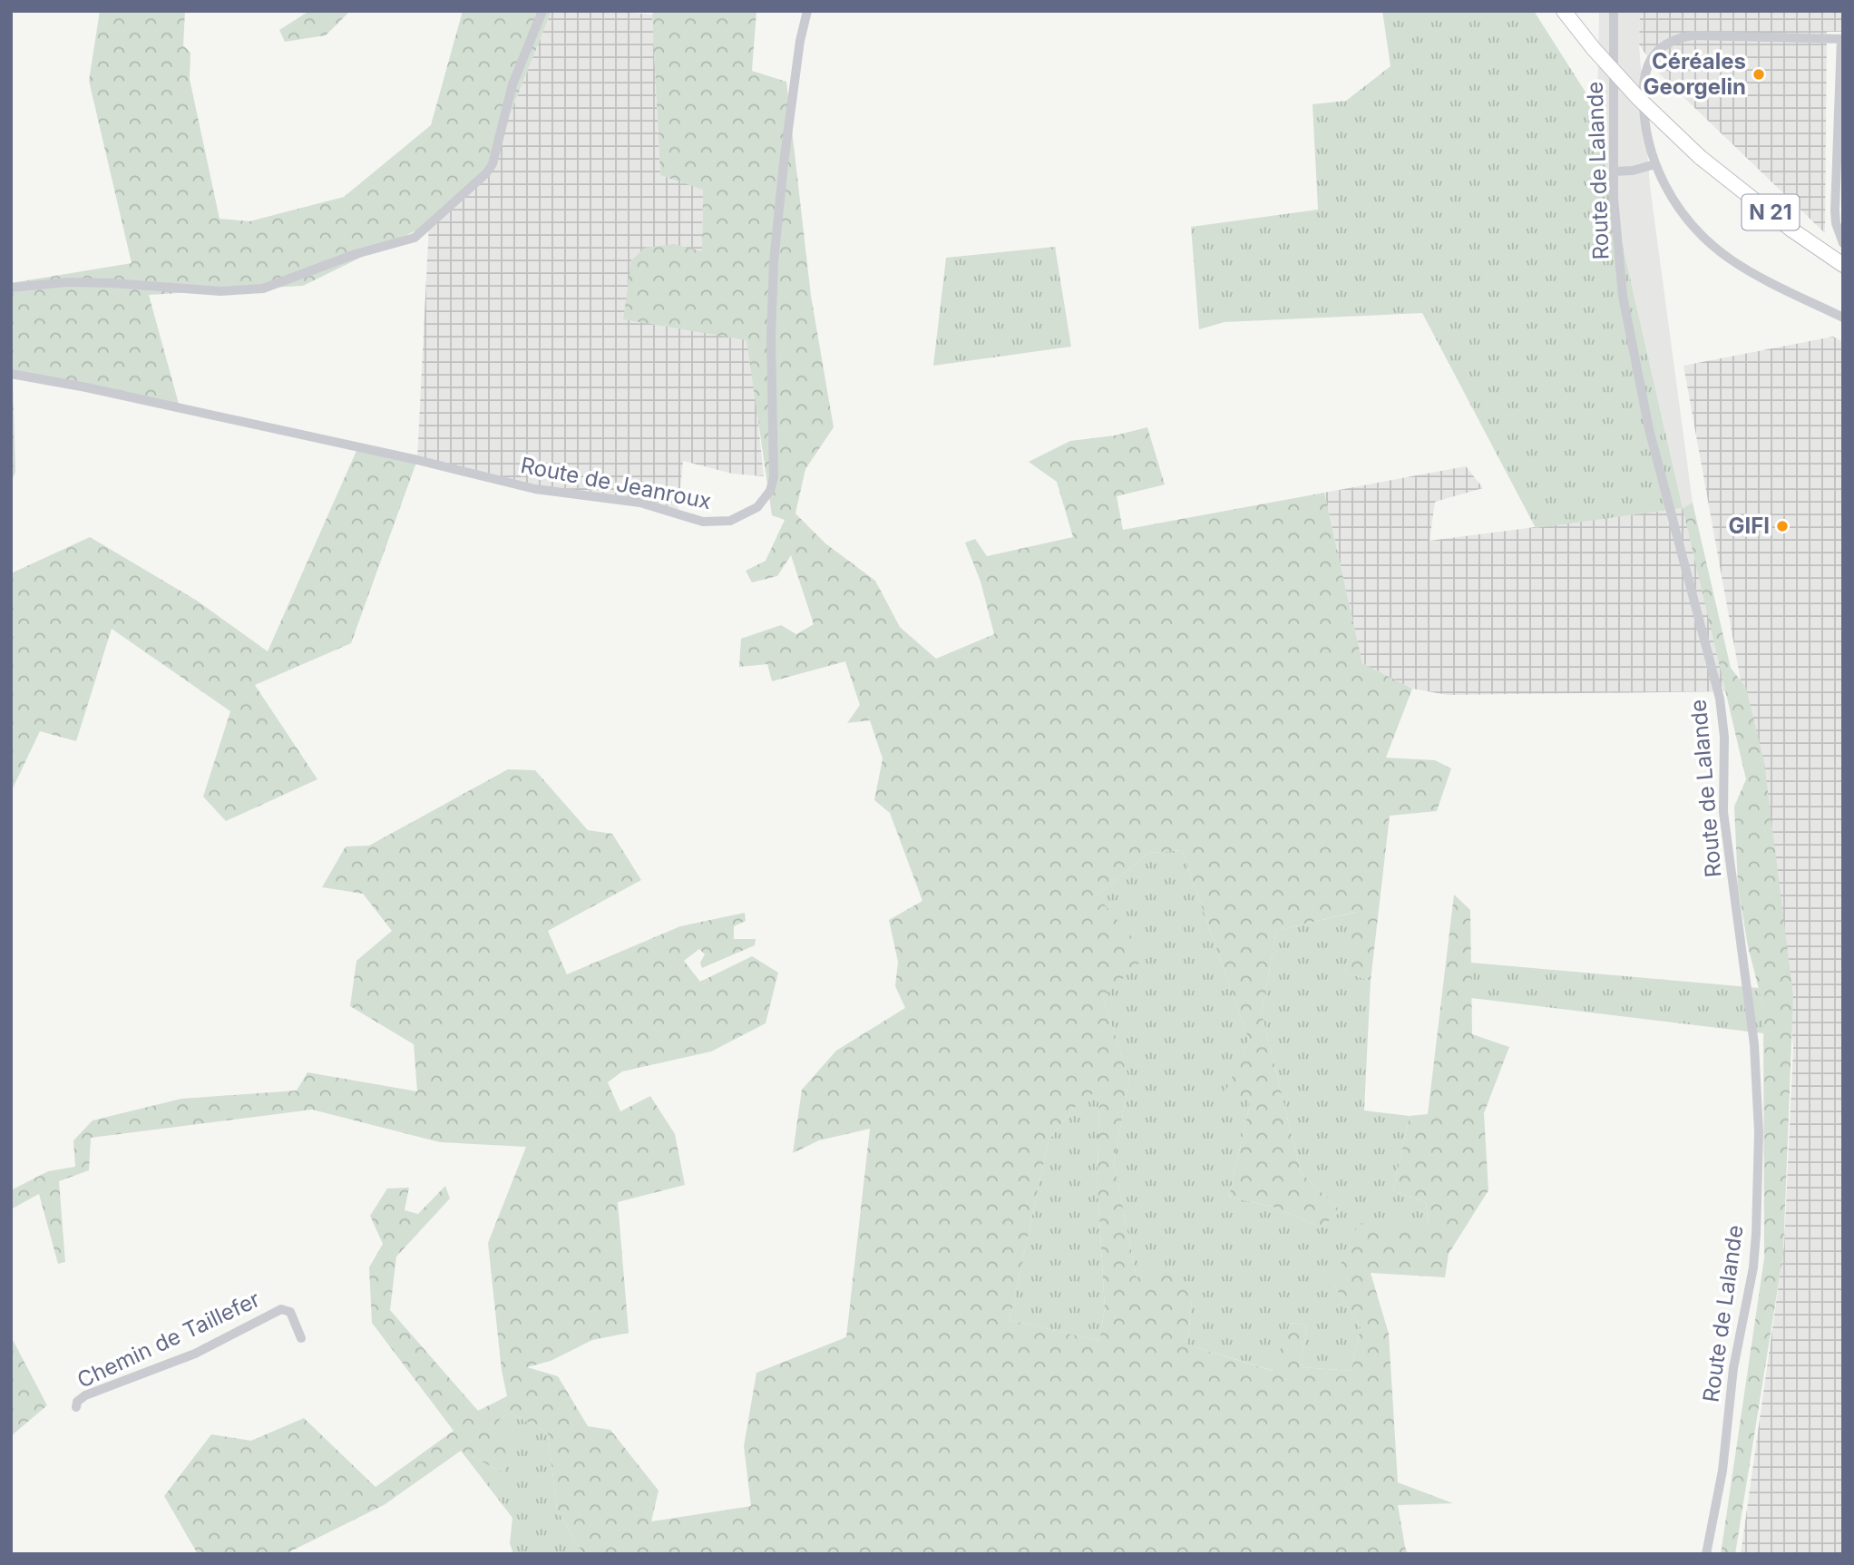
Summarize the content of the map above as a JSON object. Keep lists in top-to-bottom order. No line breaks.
{"streets":{"main road":["N 21"],"street":["Route de Lalande","Route de Jeanroux","Chemin de Taillefer"]},"places":["Céréales Georgelin","GIFI"]}
